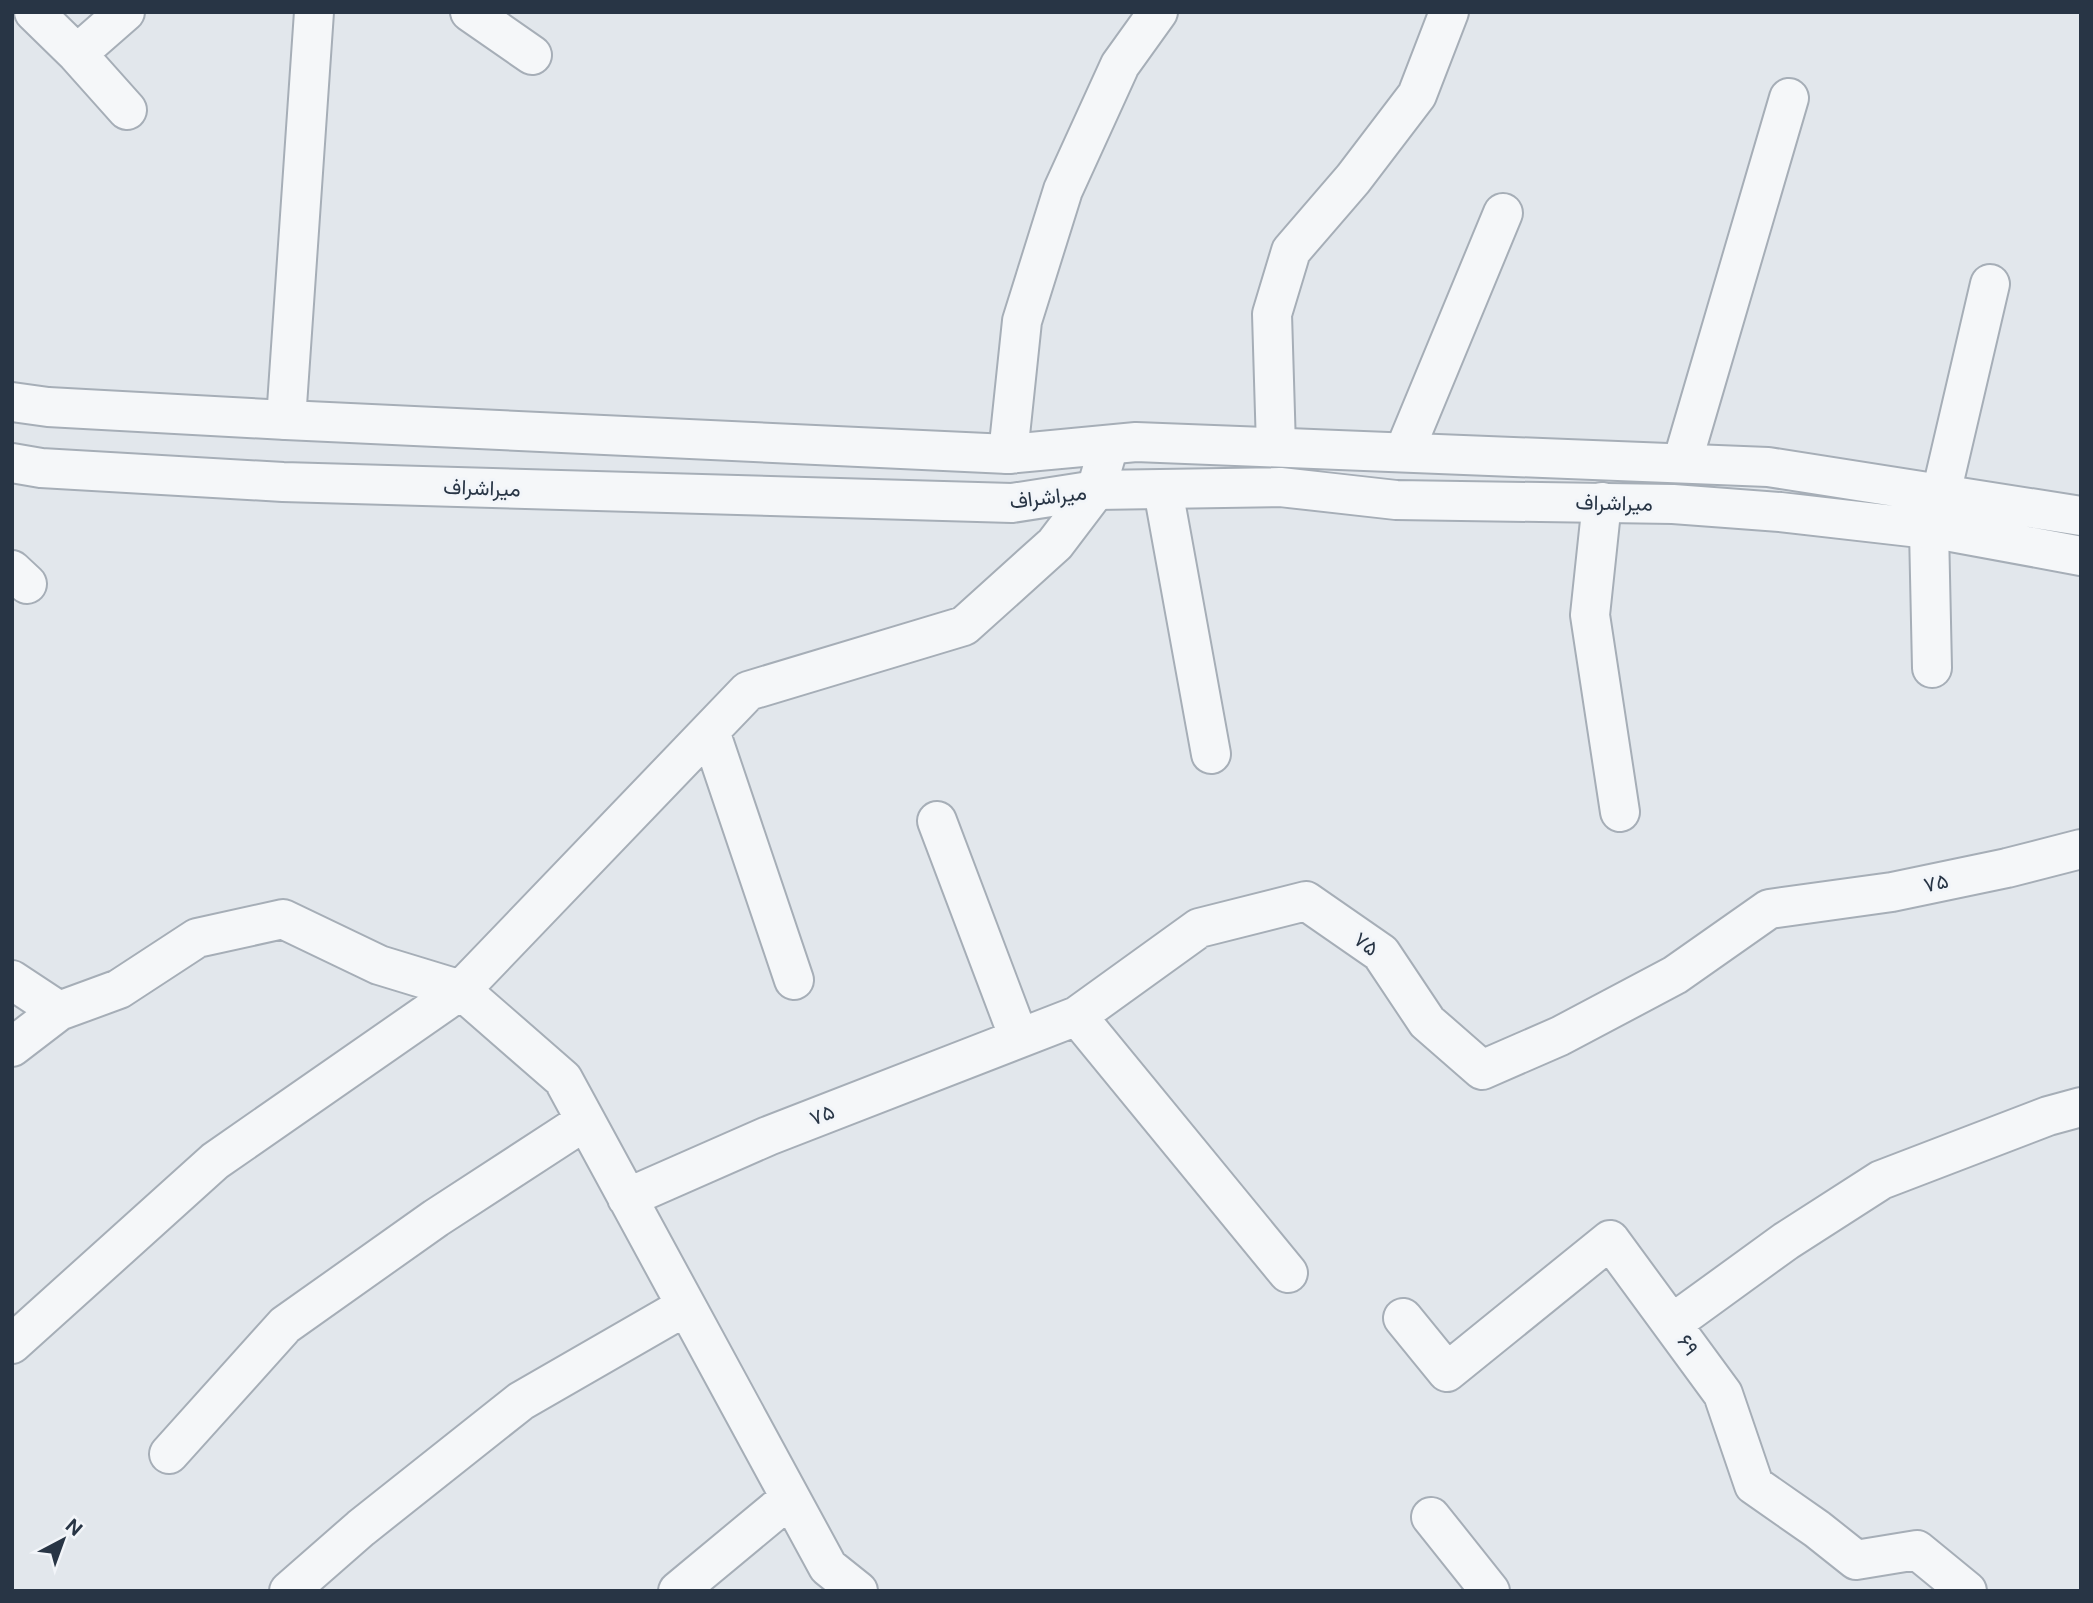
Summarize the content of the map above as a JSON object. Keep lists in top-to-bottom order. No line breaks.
{"streets":{"street":["میراشراف","۷۵","۶۹"]},"north":"top right"}
